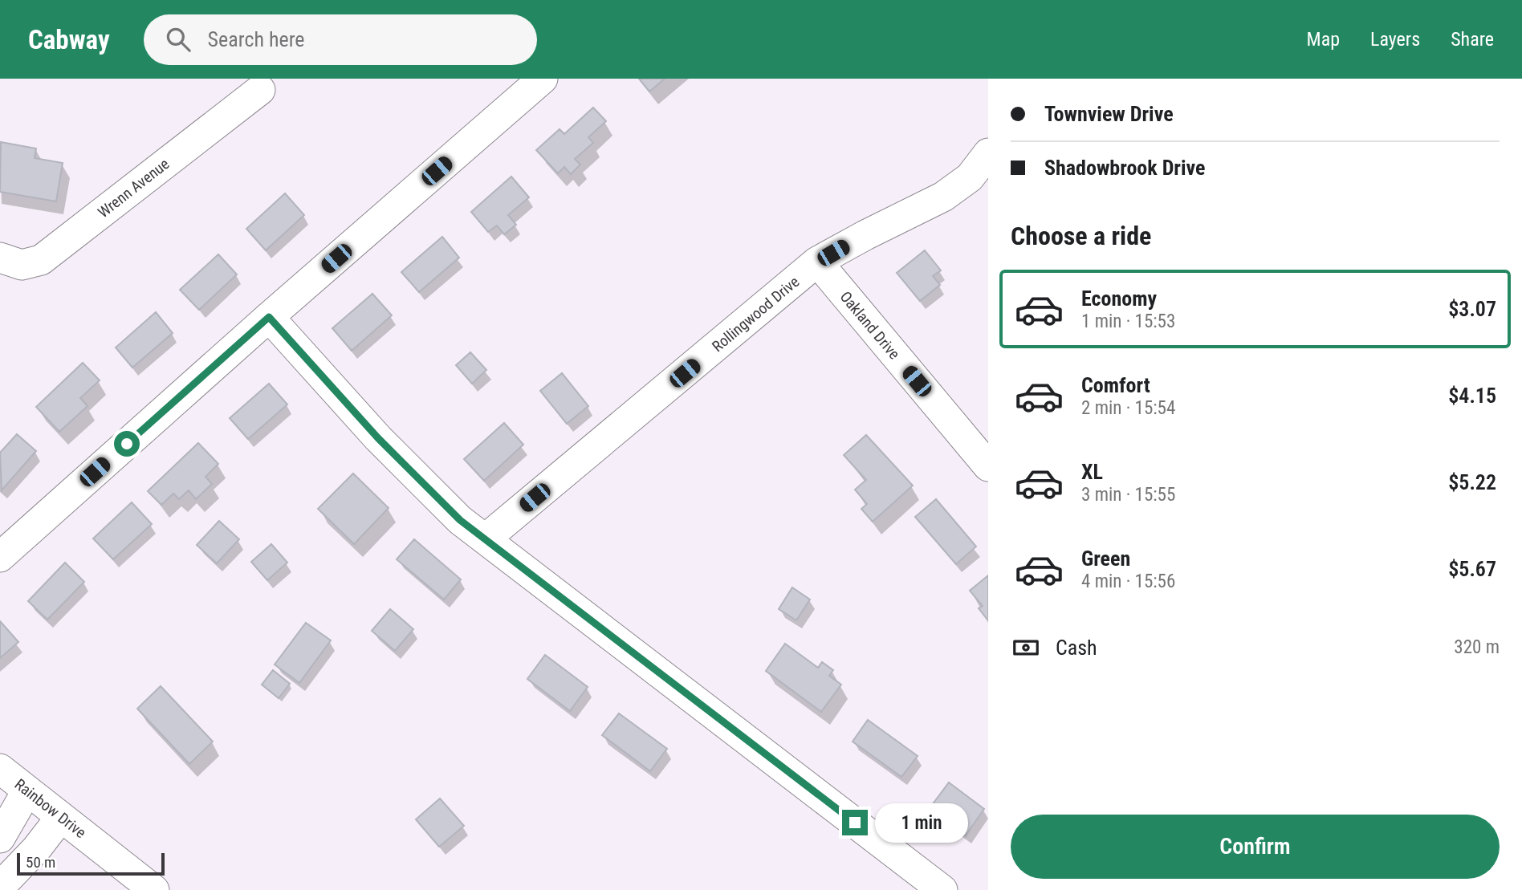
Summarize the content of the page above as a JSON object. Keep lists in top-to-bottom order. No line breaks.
{"streets":{"street":["Wrenn Avenue","Rollingwood Drive","Oakland Drive","Rainbow Drive"]},"crossings":[["Rollingwood Drive","Oakland Drive"]],"scale_bar":"50 m","page":{"header":"Cabway","search":"Search here","nav":["Map","Layers","Share"],"banner":["Townview Drive","Shadowbrook Drive"],"heading":"Choose a ride","list":[{"name":"Economy","note":"1 min · 15:53","value":"$3.07"},{"name":"Comfort","note":"2 min · 15:54","value":"$4.15"},{"name":"XL","note":"3 min · 15:55","value":"$5.22"},{"name":"Green","note":"4 min · 15:56","value":"$5.67"}],"pay":["Cash","320 m"],"bubble":"1 min","buttons":"Confirm","scale":"50 m"}}
